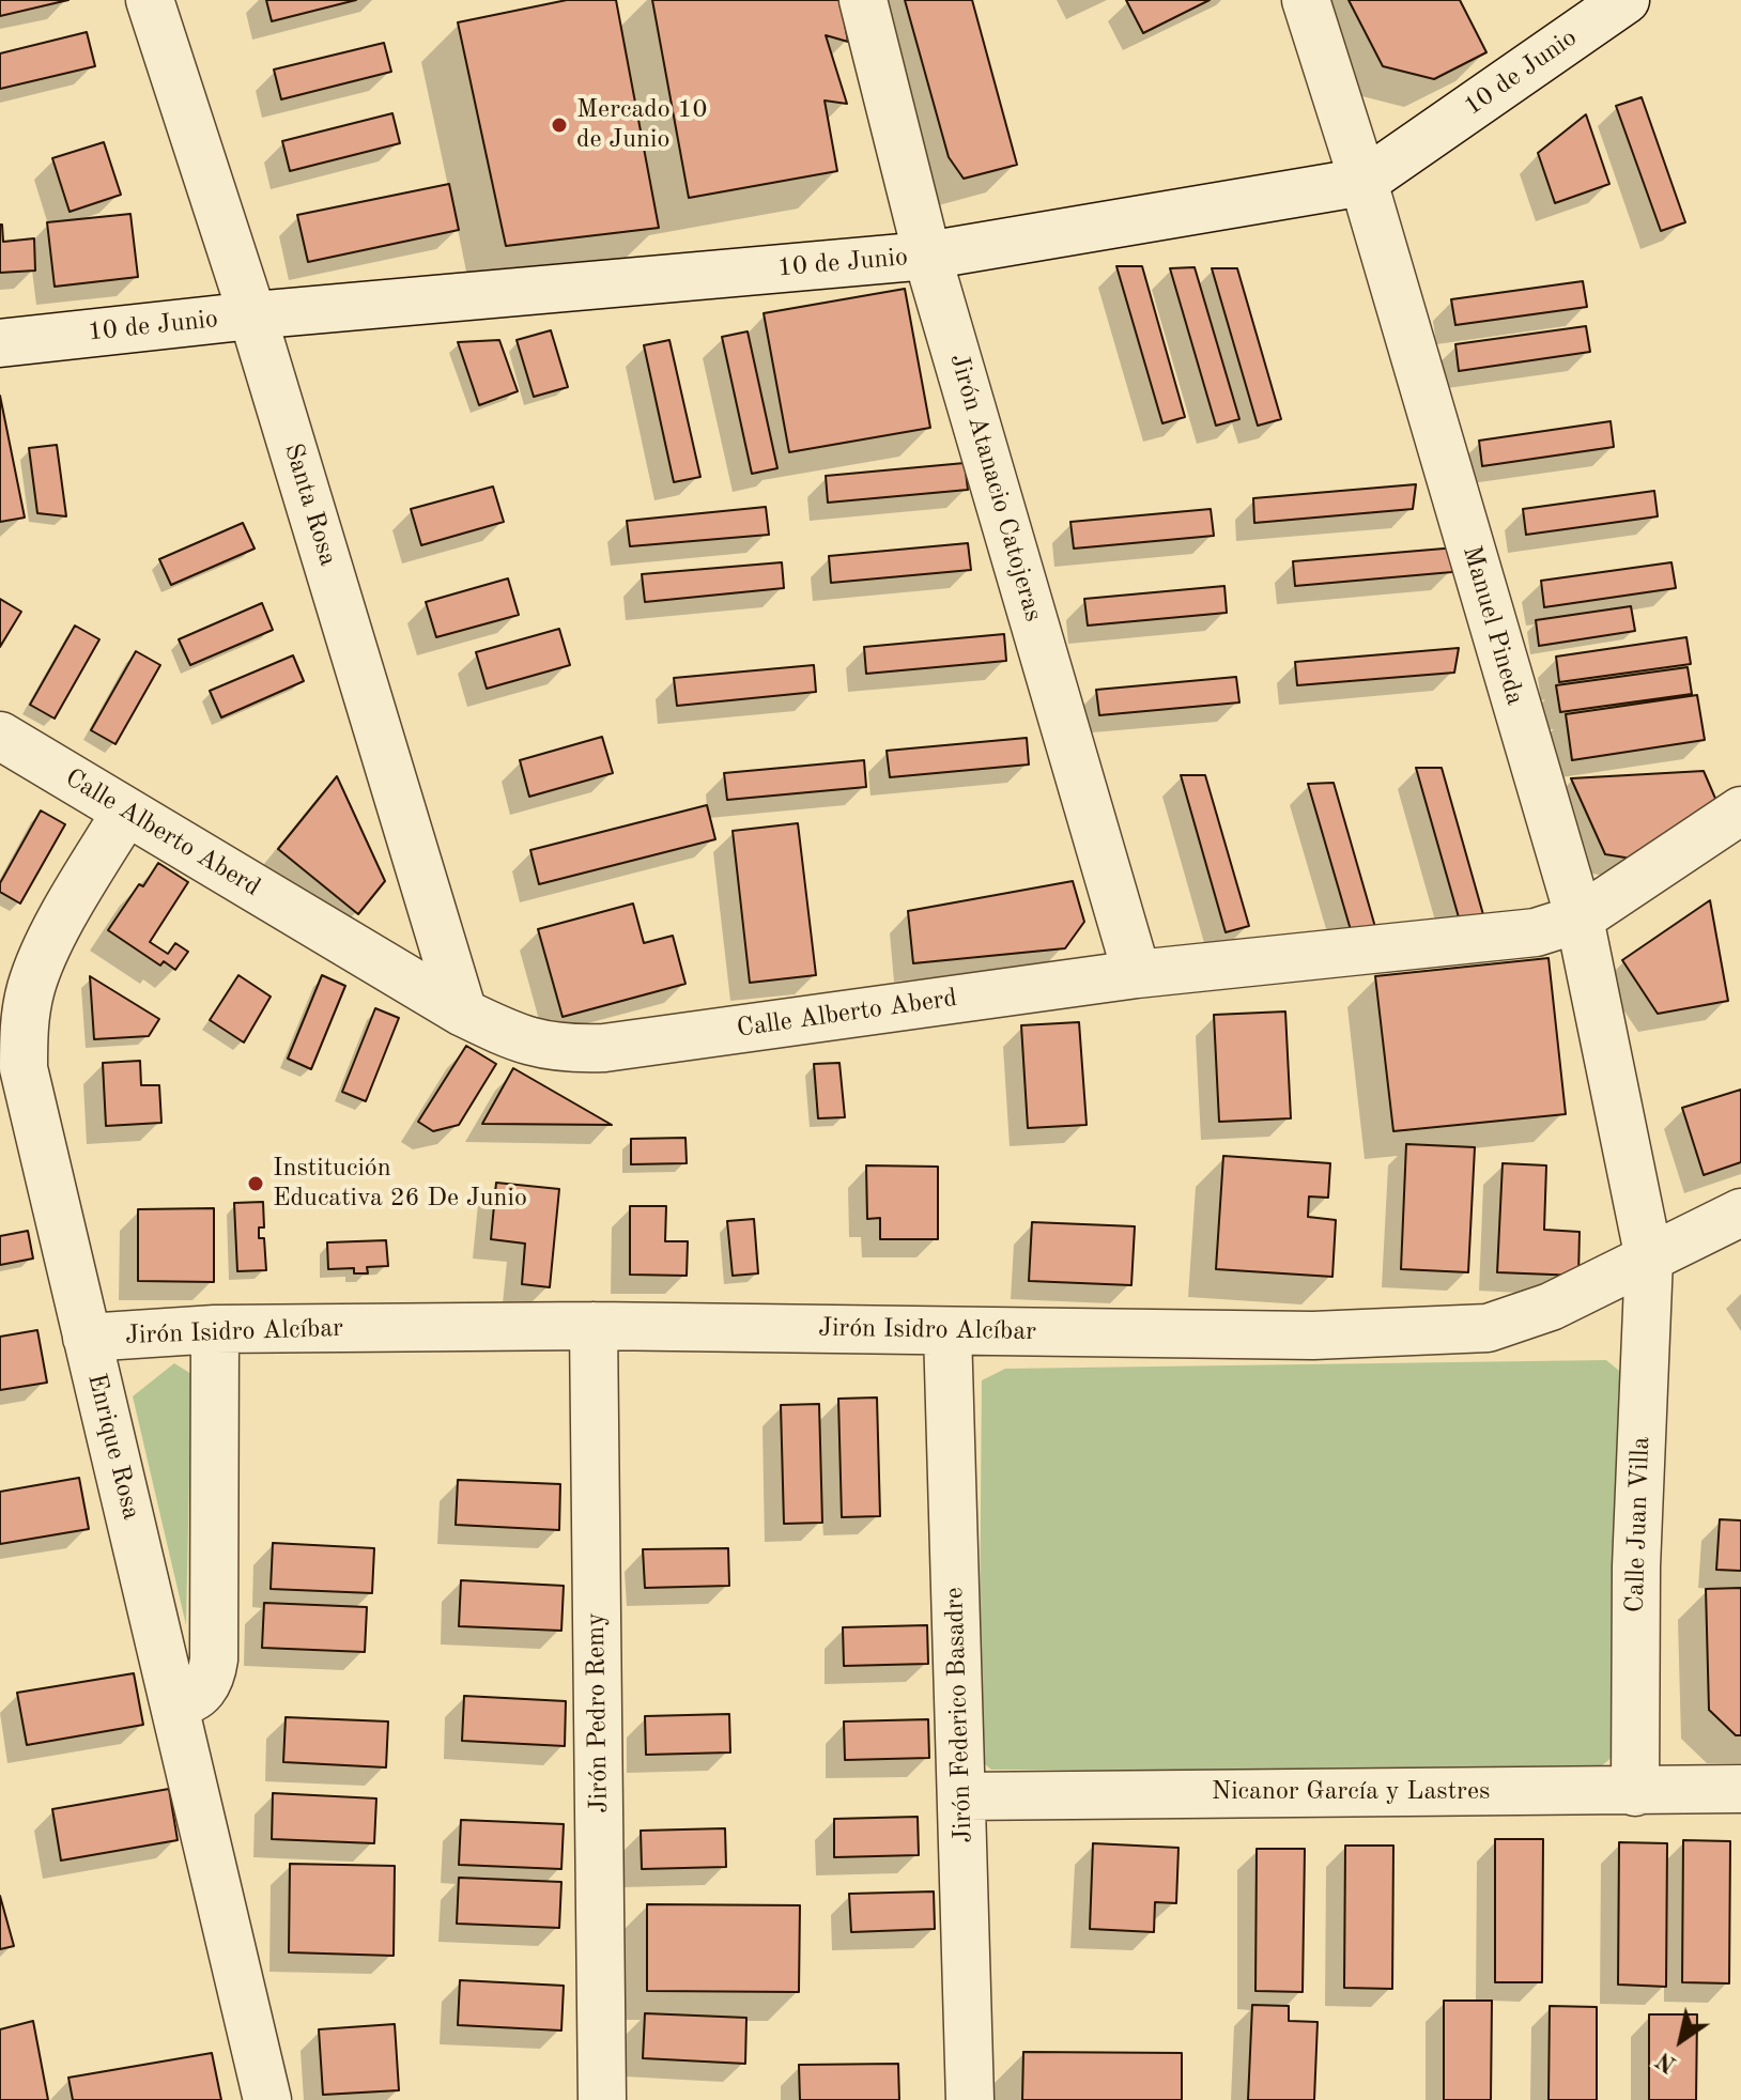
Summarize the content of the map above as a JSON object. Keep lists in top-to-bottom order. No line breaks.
{"streets":{"street":["10 de Junio","Jirón Atanacio Catojeras","Santa Rosa","Manuel Pineda","Calle Alberto Aberd","Jirón Isidro Alcíbar","Enrique Rosa","Calle Juan Villa","Jirón Pedro Remy","Jirón Federico Basadre","Nicanor García y Lastres"]},"crossings":[["10 de Junio","Jirón Atanacio Catojeras"],["10 de Junio","Santa Rosa"],["10 de Junio","Manuel Pineda"],["Jirón Atanacio Catojeras","Calle Alberto Aberd"],["Santa Rosa","Calle Alberto Aberd"],["Manuel Pineda","Calle Alberto Aberd"],["Manuel Pineda","Jirón Isidro Alcíbar"],["Manuel Pineda","Calle Juan Villa"],["Calle Alberto Aberd","Enrique Rosa"],["Jirón Isidro Alcíbar","Enrique Rosa"],["Jirón Isidro Alcíbar","Calle Juan Villa"],["Jirón Isidro Alcíbar","Jirón Pedro Remy"],["Jirón Isidro Alcíbar","Jirón Federico Basadre"],["Calle Juan Villa","Nicanor García y Lastres"],["Jirón Federico Basadre","Nicanor García y Lastres"]],"places":["Mercado 10 de Junio","Institución Educativa 26 De Junio"],"north":"bottom left"}
